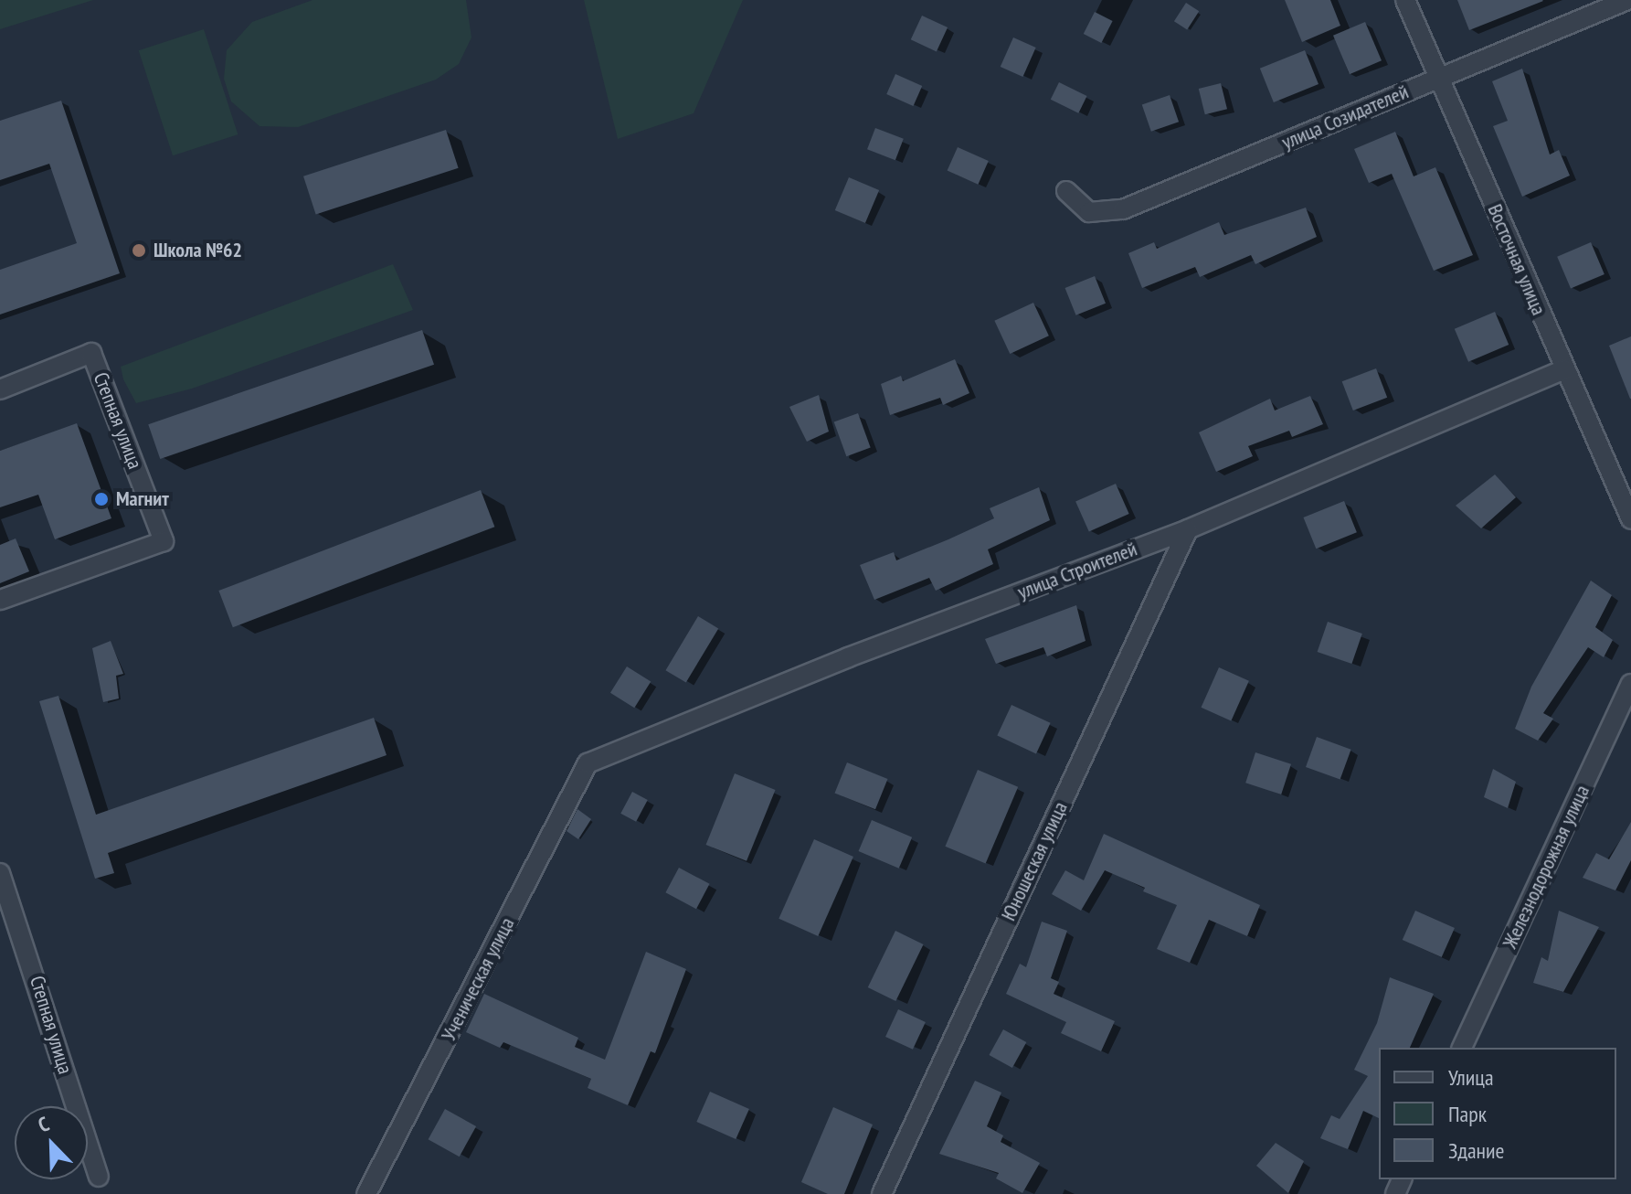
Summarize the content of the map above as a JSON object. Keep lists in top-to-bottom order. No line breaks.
{"streets":{"street":["улица Созидателей","Восточная улица","Степная улица","улица Строителей","Юношеская улица","Железнодорожная улица","Ученическая улица"]},"crossings":[["улица Созидателей","Восточная улица"],["Восточная улица","улица Строителей"],["улица Строителей","Юношеская улица"],["улица Строителей","Ученическая улица"]],"places":["Школа №62","Магнит"],"legend":["Улица","Парк","Здание"],"north":"top left"}
